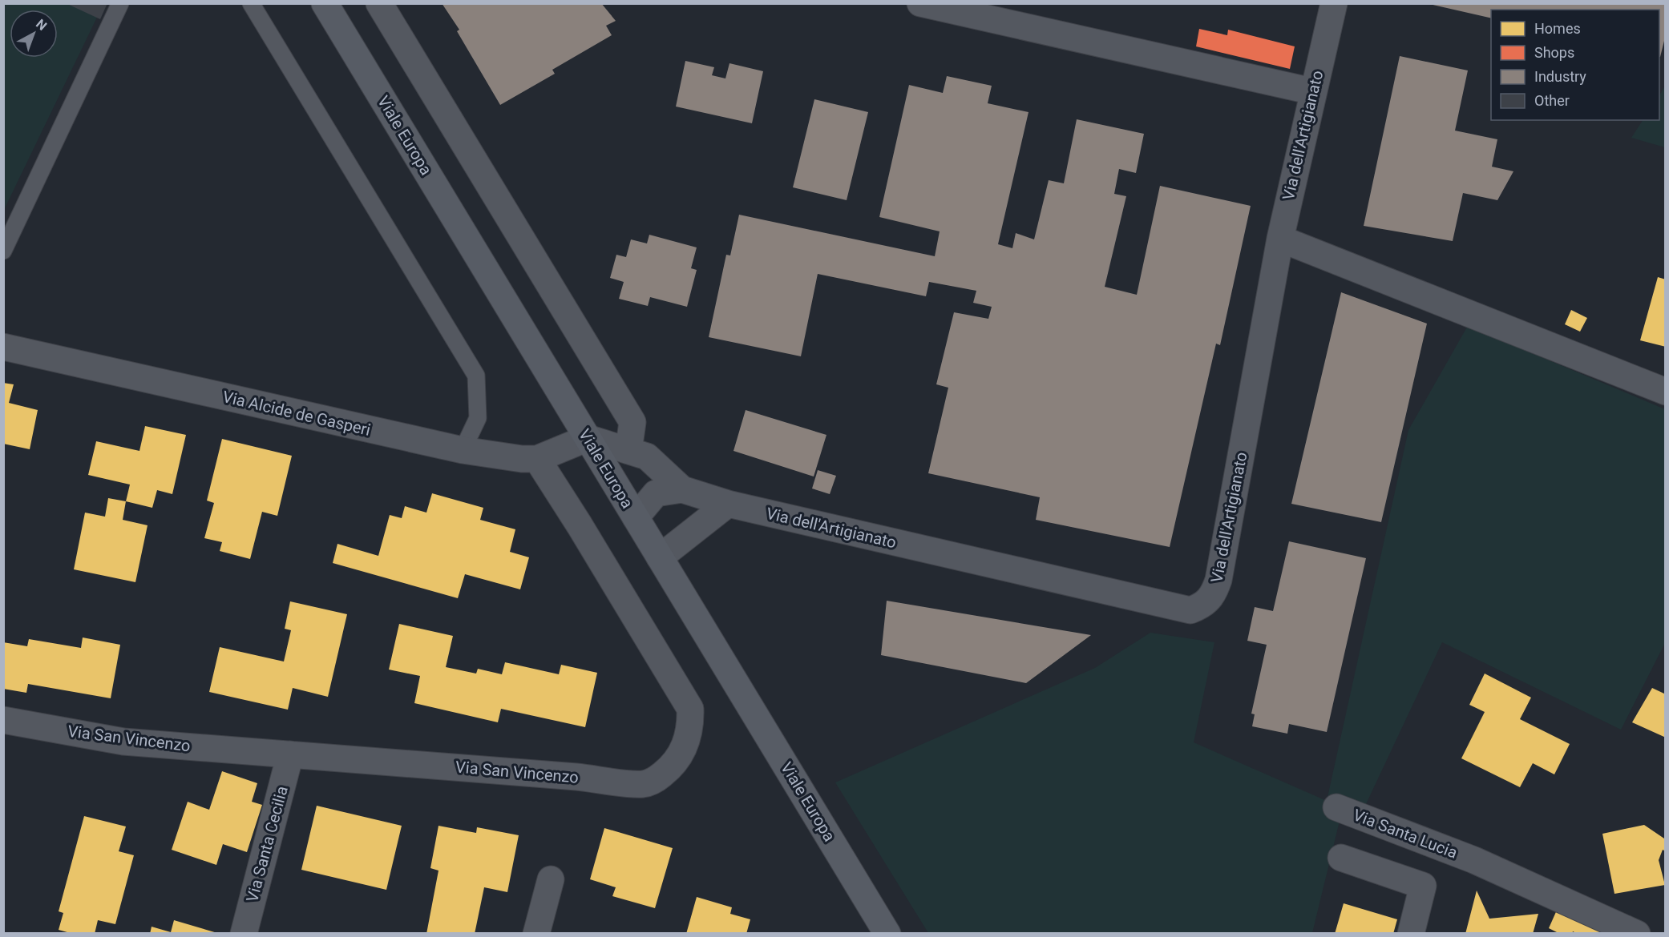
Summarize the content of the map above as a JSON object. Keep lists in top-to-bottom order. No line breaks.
{"streets":{"main road":["Viale Europa"],"street":["Via dell'Artigianato","Via Alcide de Gasperi","Via San Vincenzo","Via Santa Lucia","Via Santa Cecilia"]},"crossings":[["Viale Europa","Via Alcide de Gasperi"],["Via Alcide de Gasperi","Via San Vincenzo"],["Via San Vincenzo","Via Santa Cecilia"]],"legend":["Homes","Shops","Industry","Other"],"north":"top right"}
